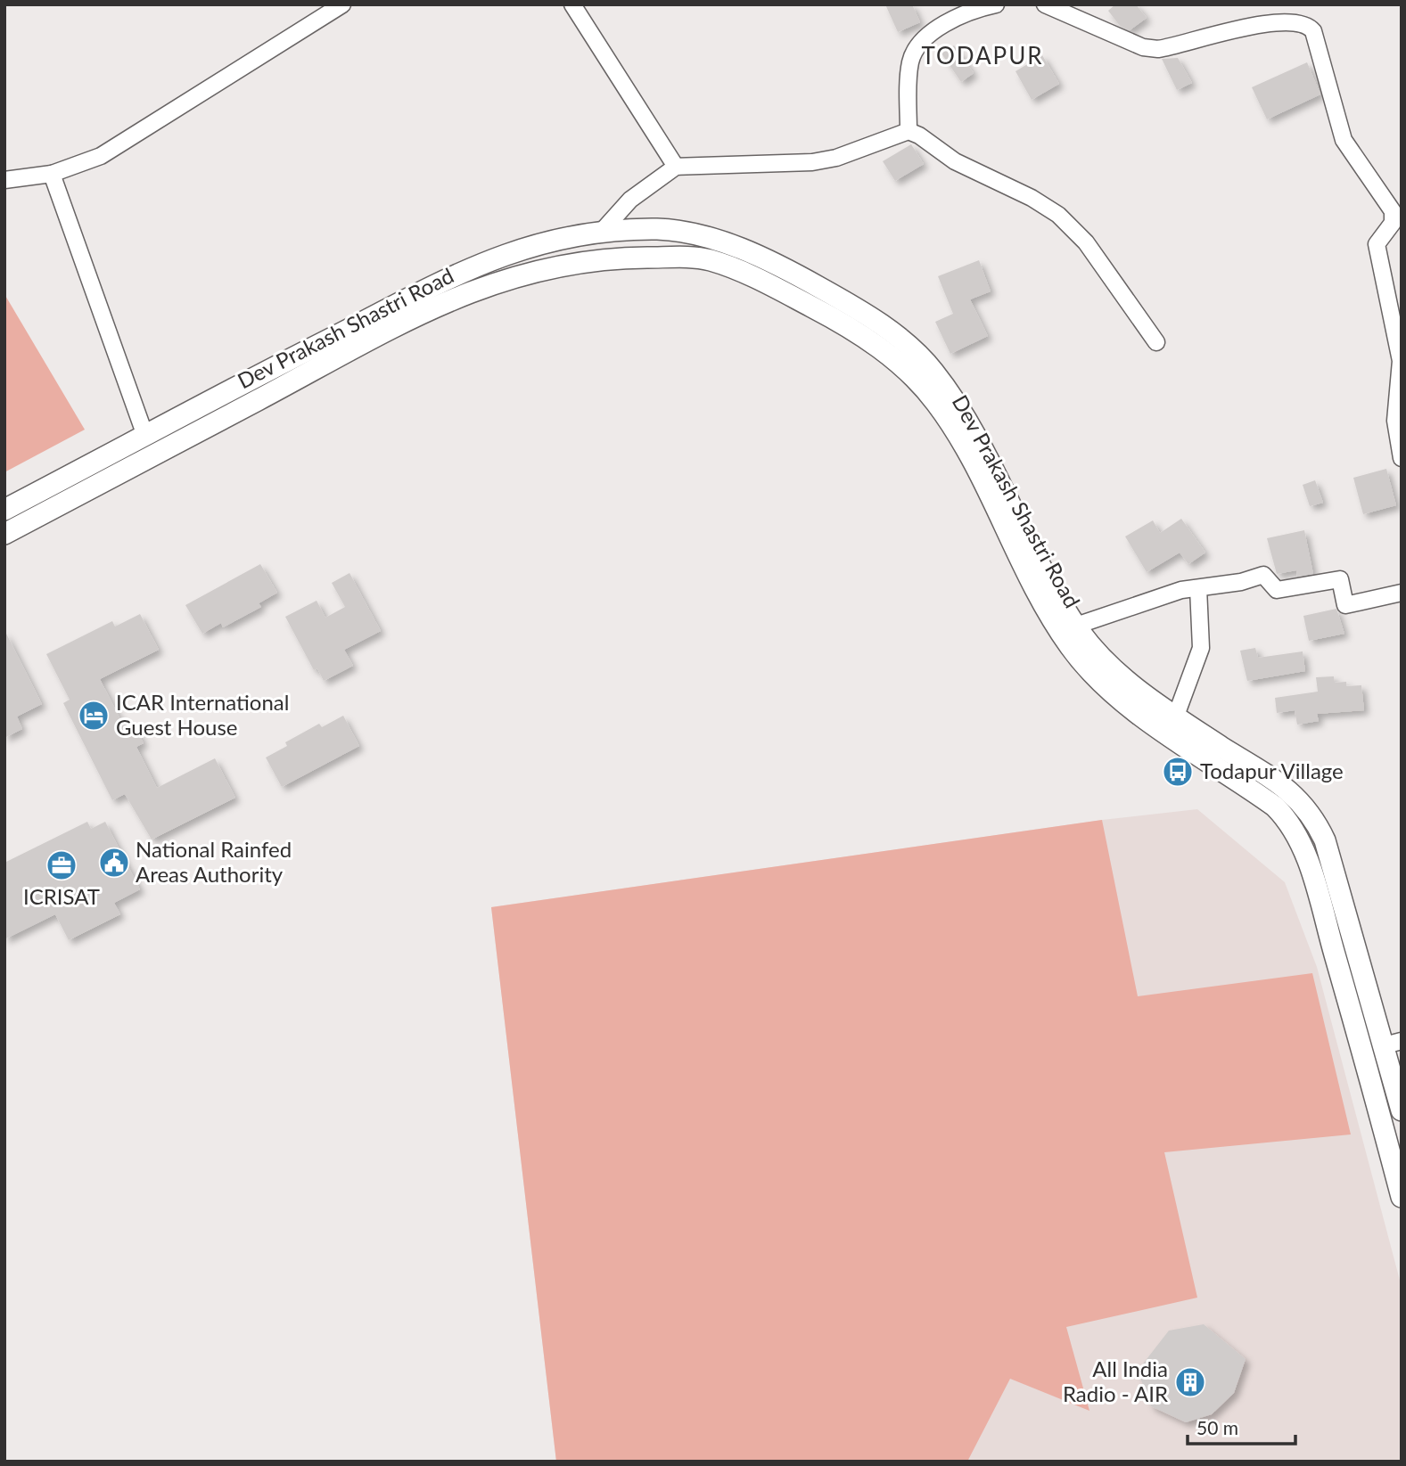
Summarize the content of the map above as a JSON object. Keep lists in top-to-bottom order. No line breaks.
{"streets":{"street":["Dev Prakash Shastri Road"]},"districts":["TODAPUR"],"places":{"hotel":["ICAR International Guest House"],"bus stop":["Todapur Village"],"public building":["National Rainfed Areas Authority"],"office":["ICRISAT"],"building":["All India Radio - AIR"]},"scale_bar":"50 m"}
